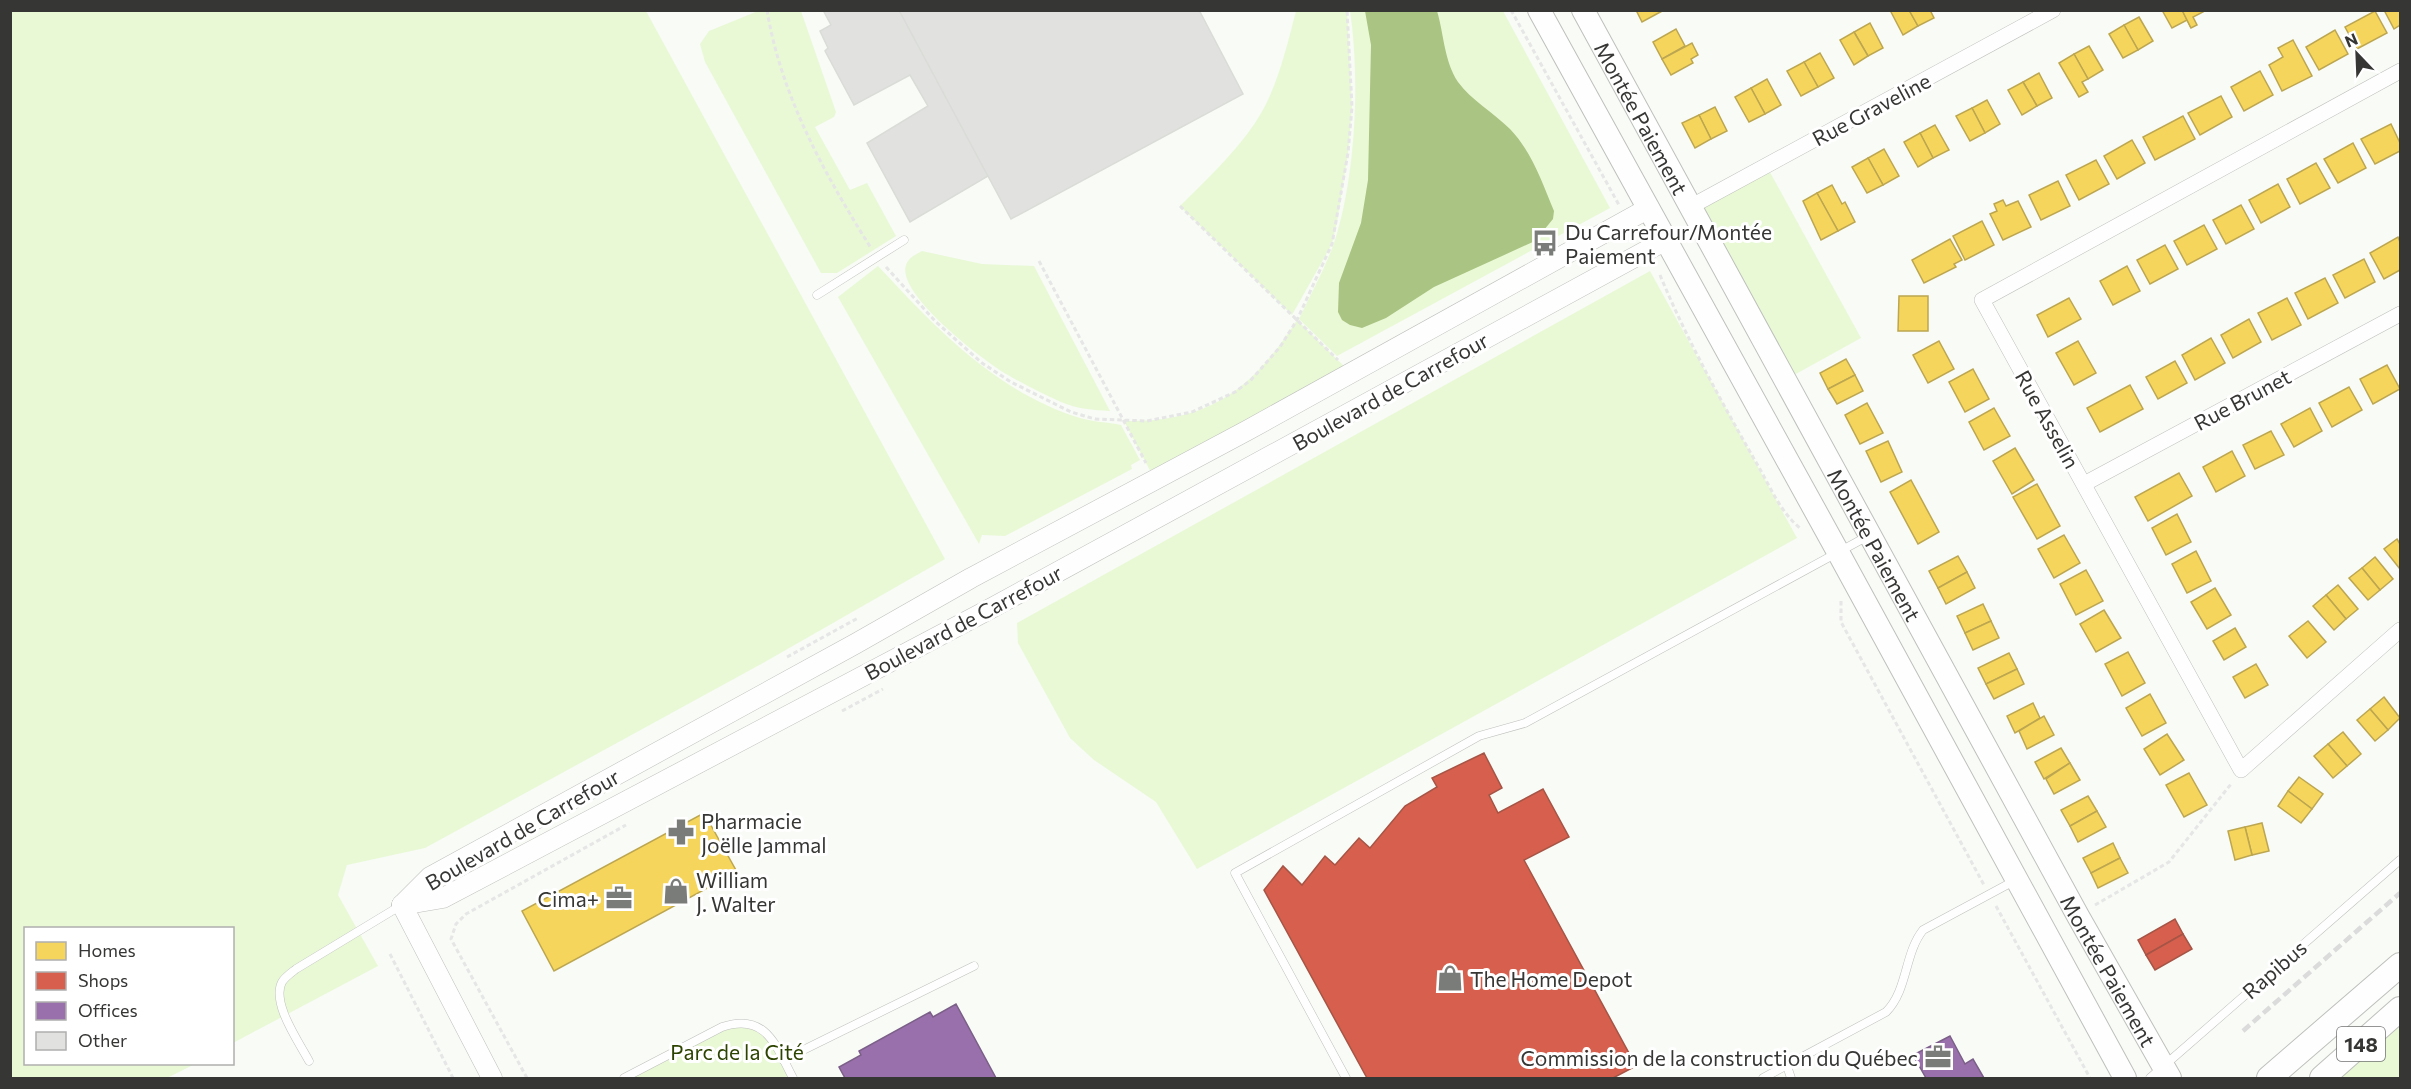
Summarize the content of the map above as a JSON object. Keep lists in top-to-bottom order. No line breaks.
{"streets":{"main road":["Montée Paiement","148"],"street":["Rue Graveline","Boulevard de Carrefour","Rue Brunet","Rue Asselin"],"lane":["Rapibus"]},"crossings":[["Rue Graveline","Montée Paiement"],["Montée Paiement","Boulevard de Carrefour"],["Montée Paiement","Rapibus"],["Rue Brunet","Rue Asselin"]],"parks":["Parc de la Cité"],"places":{"bus stop":["Du Carrefour/Montée Paiement"],"pharmacy":["Pharmacie Joëlle Jammal"],"shop":["William J. Walter","The Home Depot"],"office":["Cima+","Commission de la construction du Québec"]},"legend":["Homes","Shops","Offices","Other"],"north":"top left"}
